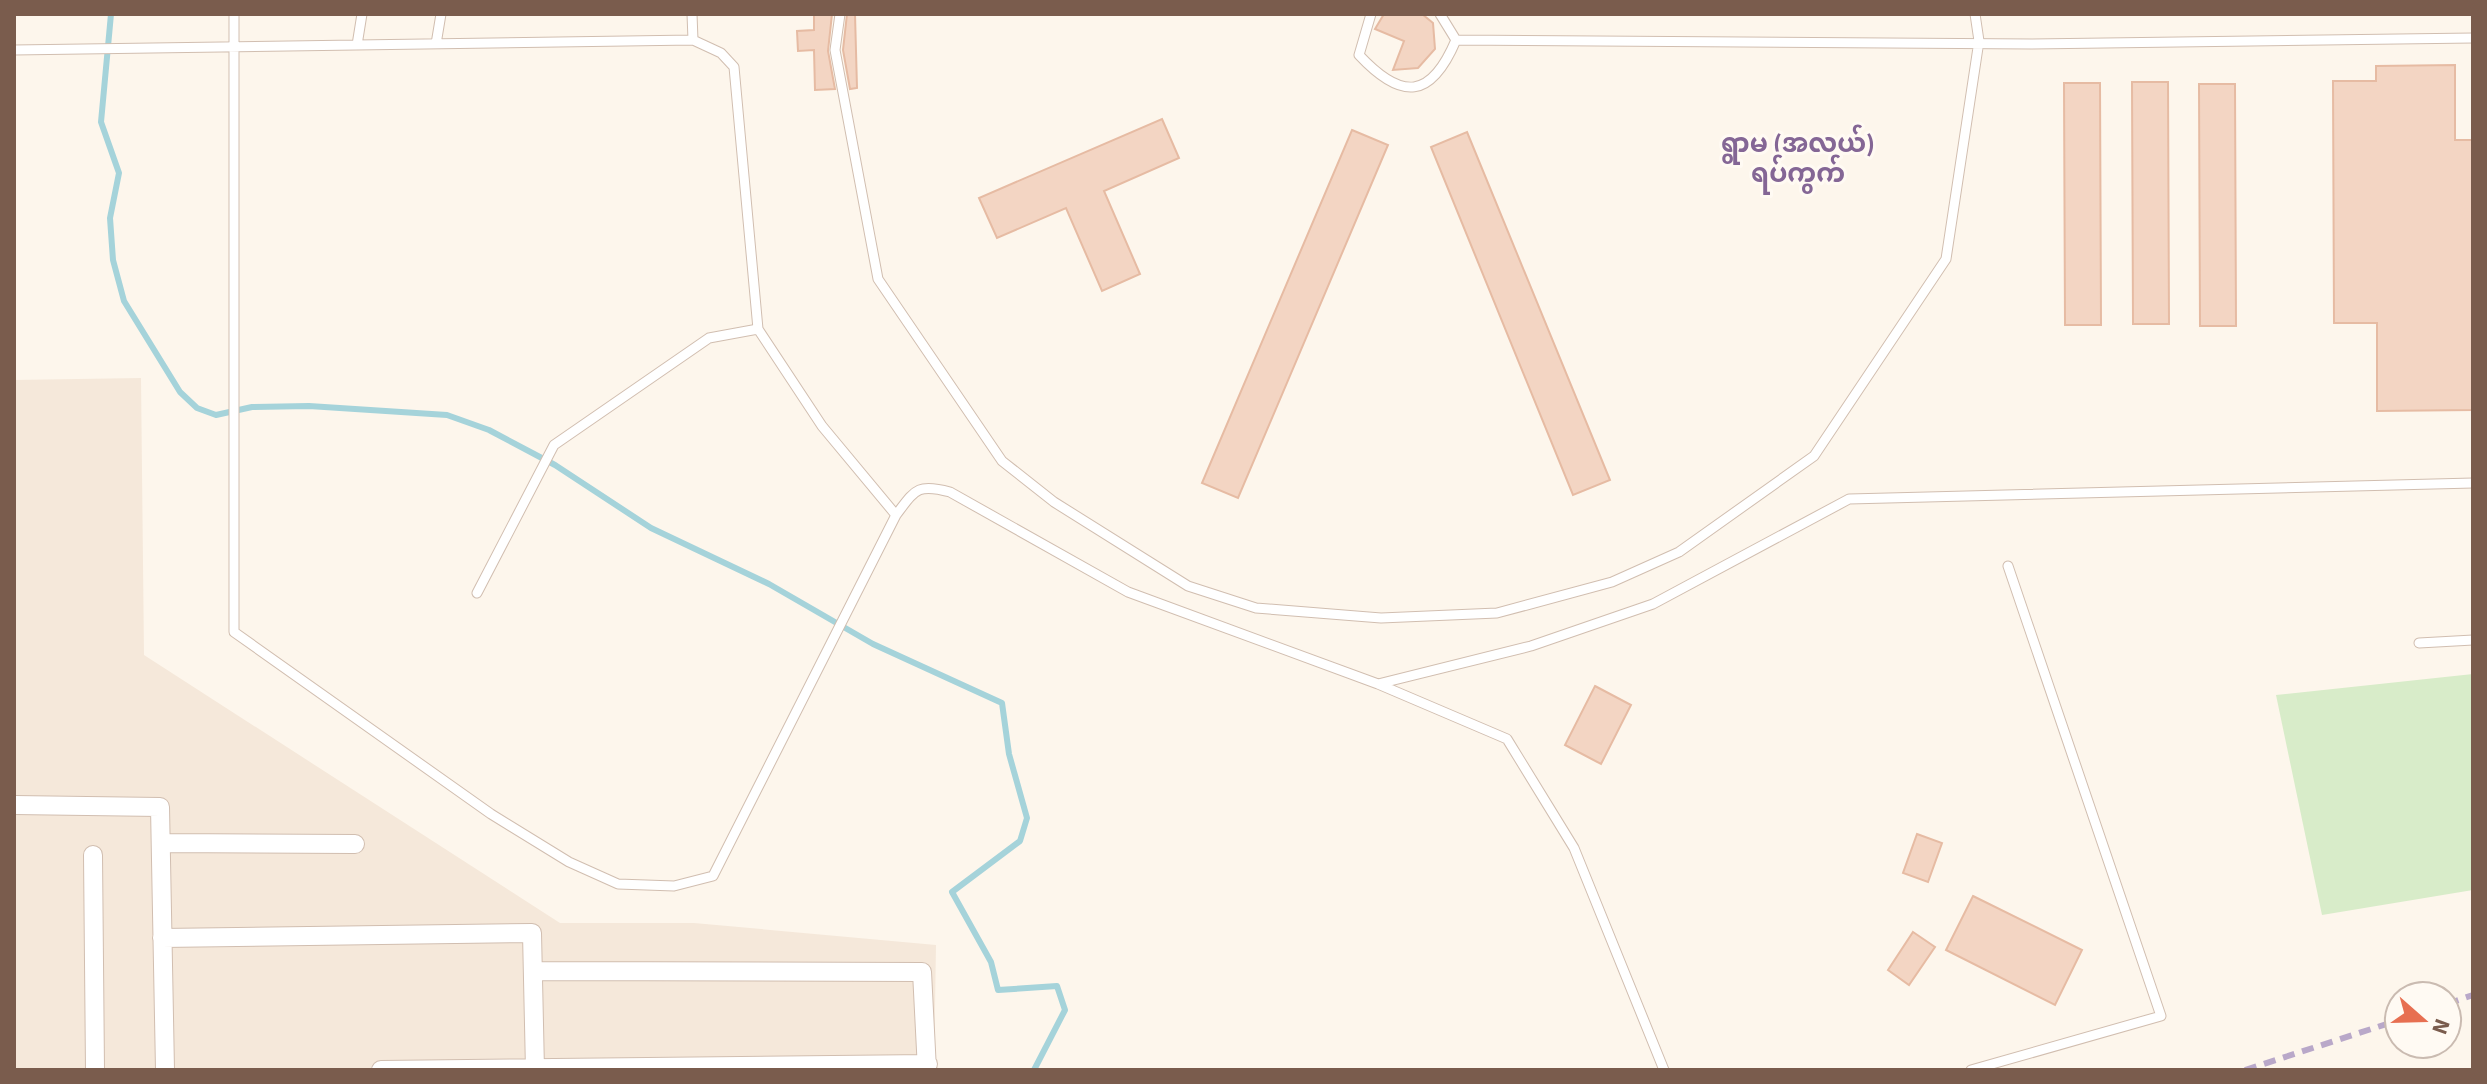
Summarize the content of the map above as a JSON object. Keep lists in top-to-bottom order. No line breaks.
{"districts":["ရွာမ (အလယ်) ရပ်ကွက်"],"north":"right"}
